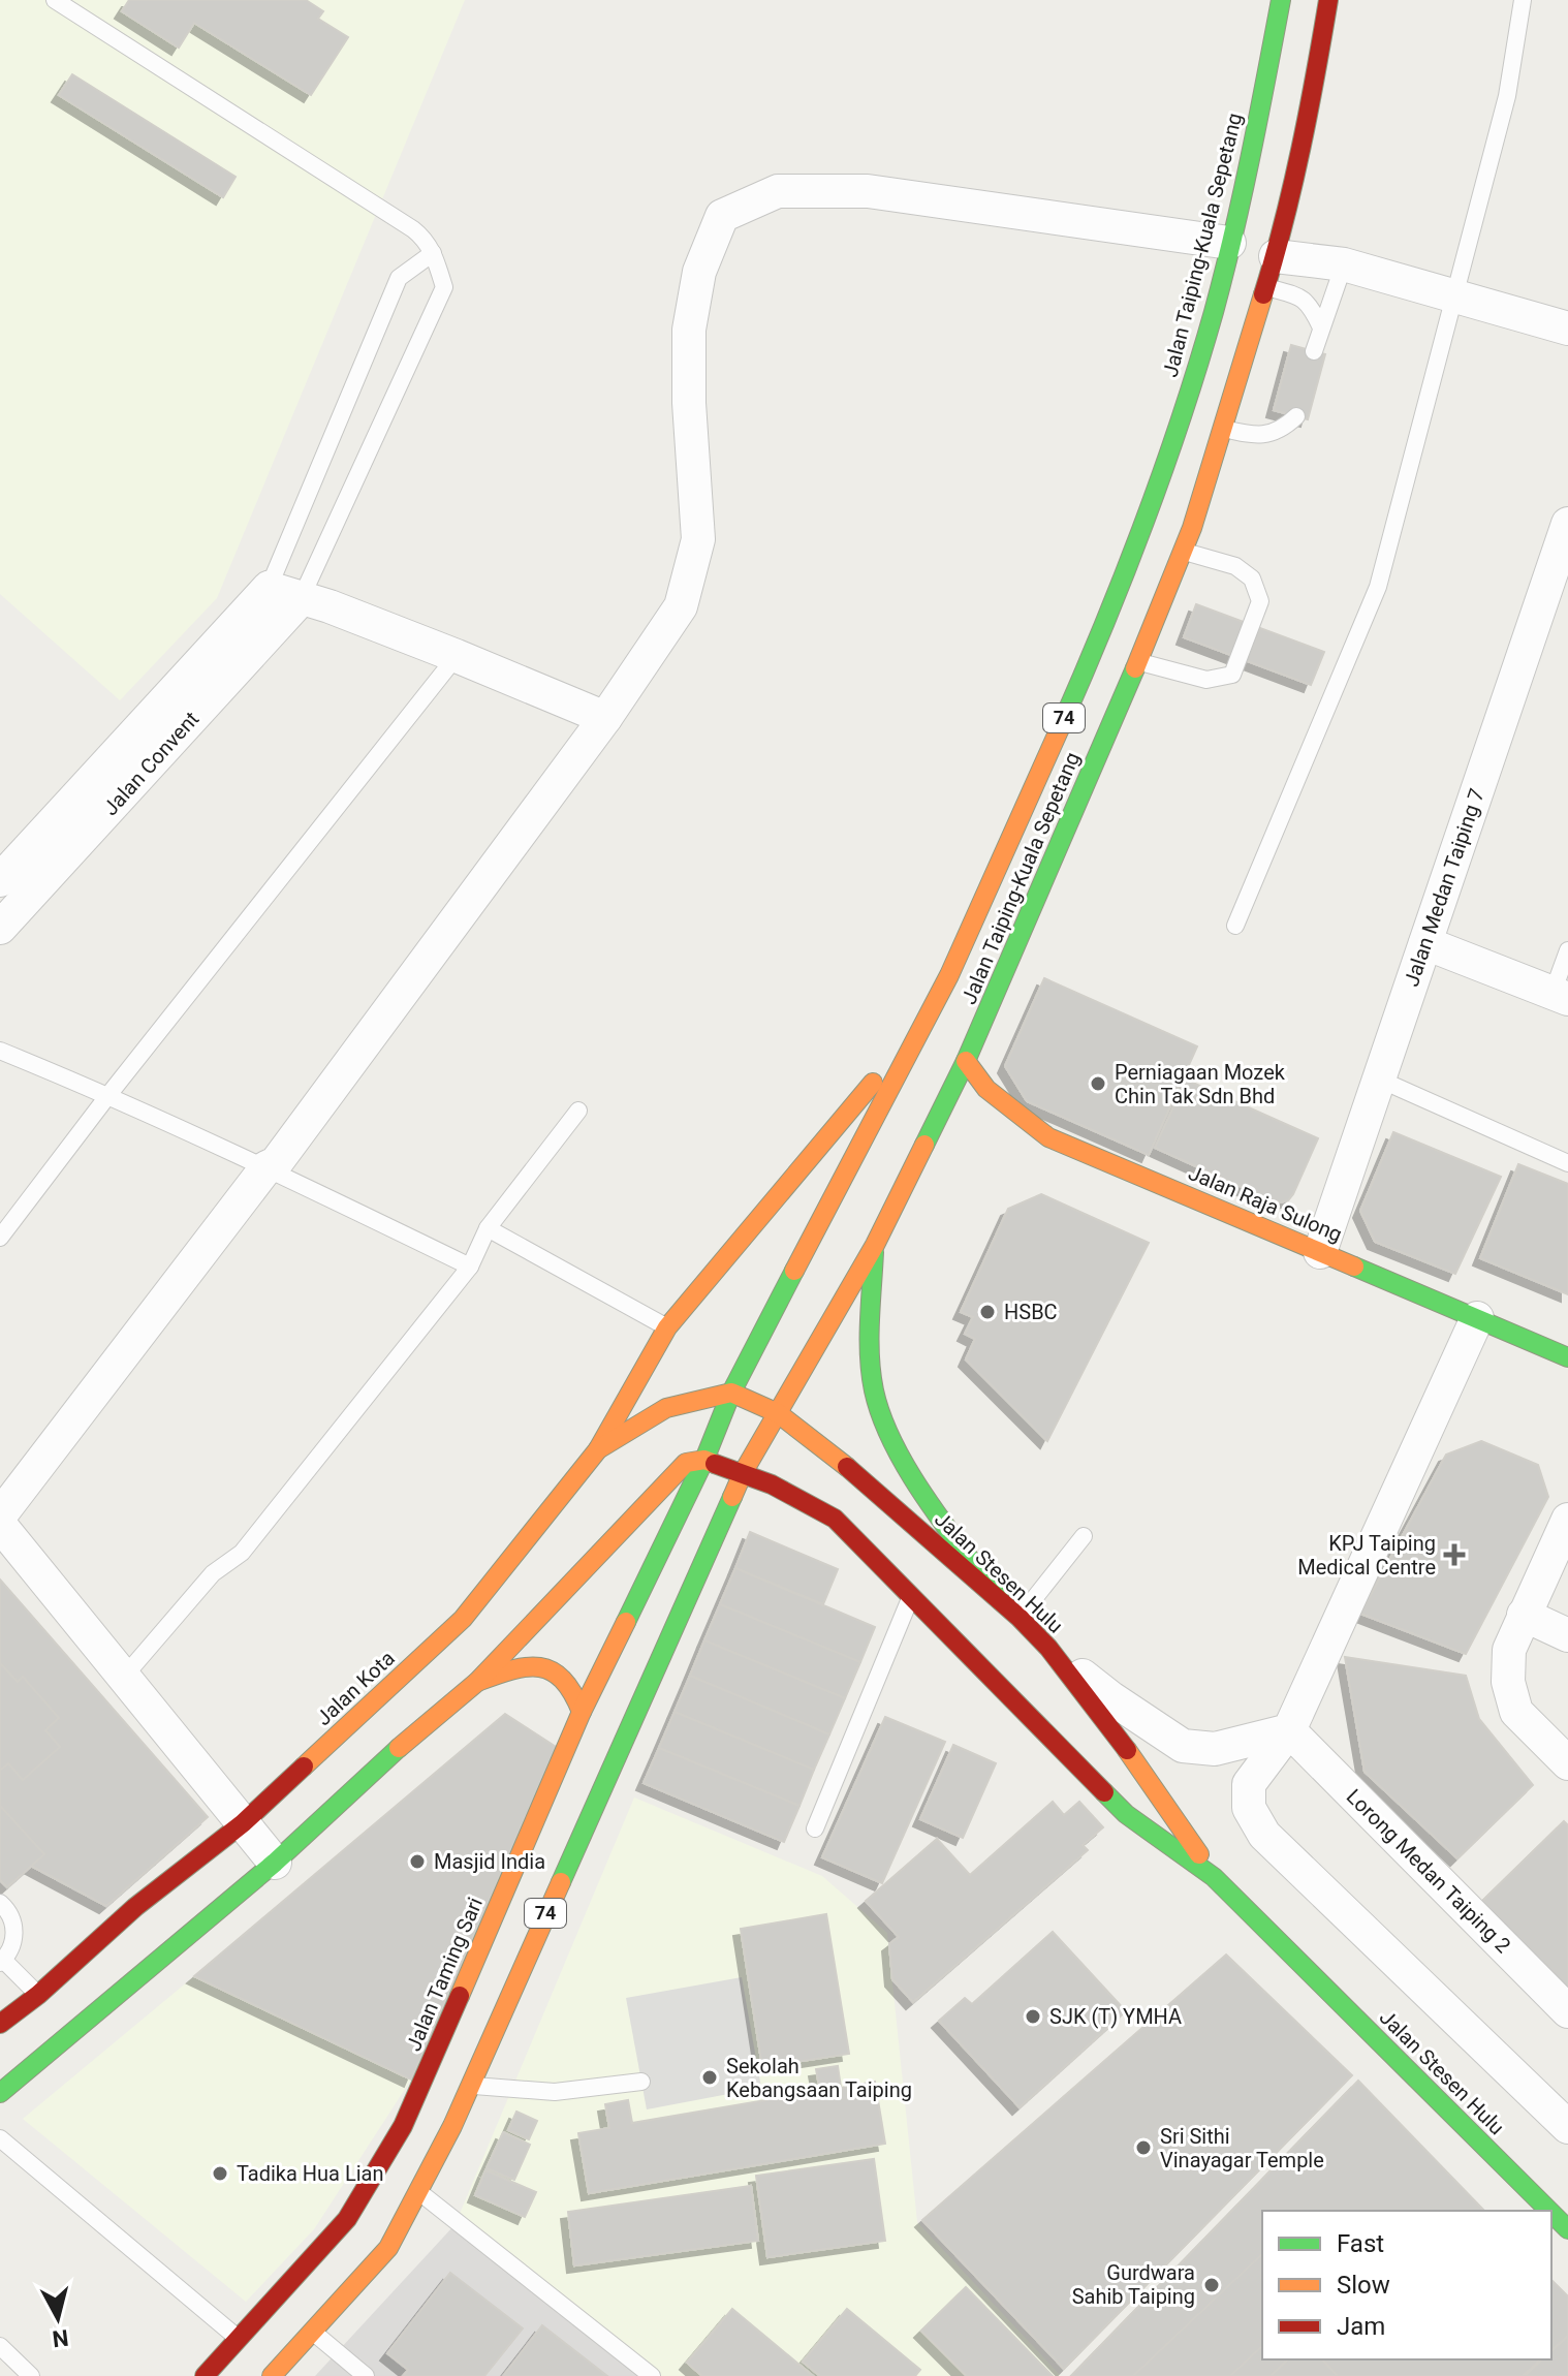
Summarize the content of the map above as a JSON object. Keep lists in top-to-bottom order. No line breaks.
{"streets":{"main road":["Jalan Taiping-Kuala Sepetang","74","Jalan Raja Sulong","Jalan Stesen Hulu","Jalan Kota","Jalan Taming Sari"],"street":["Jalan Convent","Jalan Medan Taiping 7","Lorong Medan Taiping 2"]},"crossings":[["Jalan Taiping-Kuala Sepetang","74"],["Jalan Taiping-Kuala Sepetang","Jalan Raja Sulong"],["Jalan Taiping-Kuala Sepetang","Jalan Stesen Hulu"],["Jalan Taiping-Kuala Sepetang","Jalan Kota"],["74","Jalan Stesen Hulu"],["74","Jalan Kota"],["74","Jalan Taming Sari"],["Jalan Medan Taiping 7","Jalan Raja Sulong"],["Jalan Stesen Hulu","Jalan Kota"],["Jalan Stesen Hulu","Jalan Taming Sari"]],"places":{"other":["Perniagaan Mozek Chin Tak Sdn Bhd","HSBC","Masjid India","SJK (T) YMHA","Sekolah Kebangsaan Taiping","Sri Sithi Vinayagar Temple","Tadika Hua Lian","Gurdwara Sahib Taiping"],"health":["KPJ Taiping Medical Centre"]},"legend":["Fast","Slow","Jam"],"north":"bottom"}
